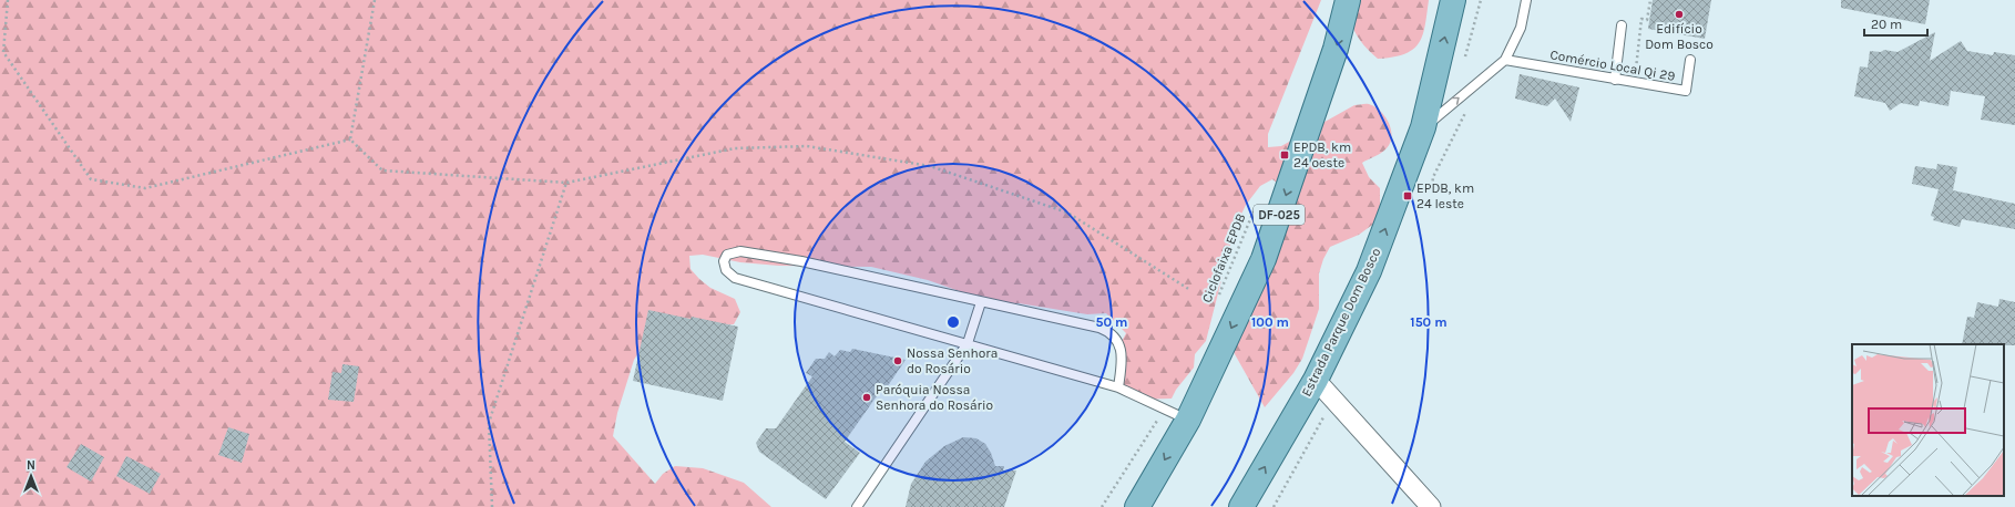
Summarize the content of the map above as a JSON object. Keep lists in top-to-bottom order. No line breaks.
{"streets":{"main road":["DF-025","Estrada Parque Dom Bosco"],"lane":["Comércio Local Qi 29"],"path":["Ciclofaixa EPDB"]},"places":{"other":["Edifício Dom Bosco","Nossa Senhora do Rosário","Paróquia Nossa Senhora do Rosário"],"transit":["EPDB, km 24 oeste","EPDB, km 24 leste"]},"scale_bar":"20 m","north":"top","rings":["50 m","100 m","150 m"]}
